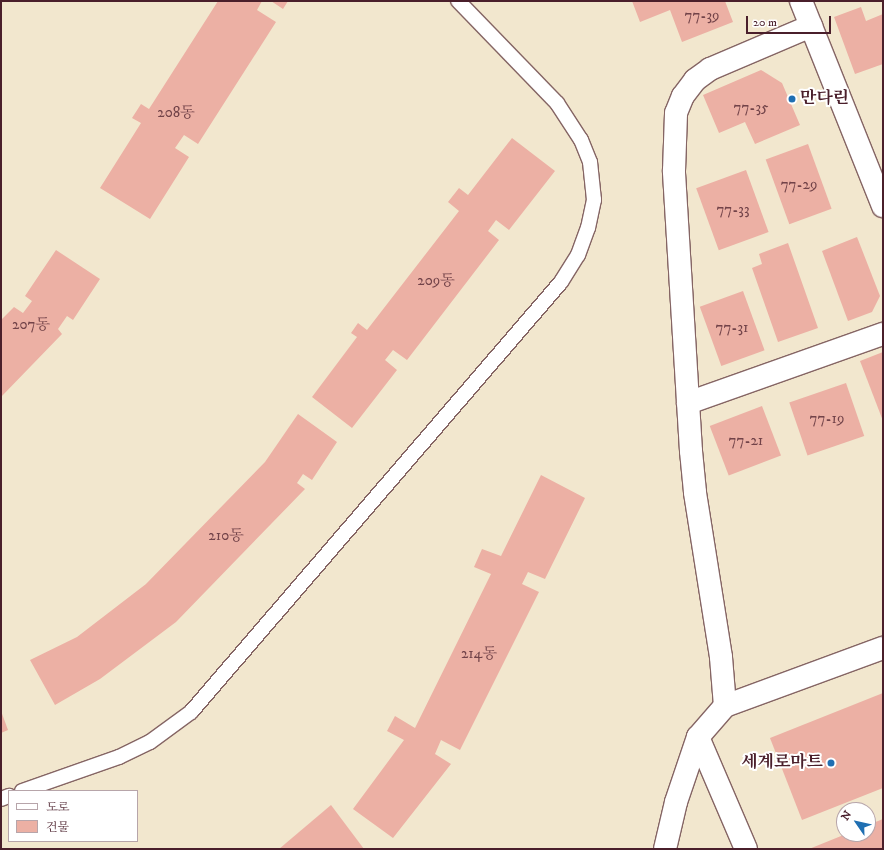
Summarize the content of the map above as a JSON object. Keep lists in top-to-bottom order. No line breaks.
{"places":["만다린","세계로마트"],"house_numbers":["77-39","77-35","208동","77-29","77-33","209동","207동","77-31","77-19","77-21","210동","214동"],"legend":["도로","건물"],"scale_bar":"20 m","north":"top left"}
